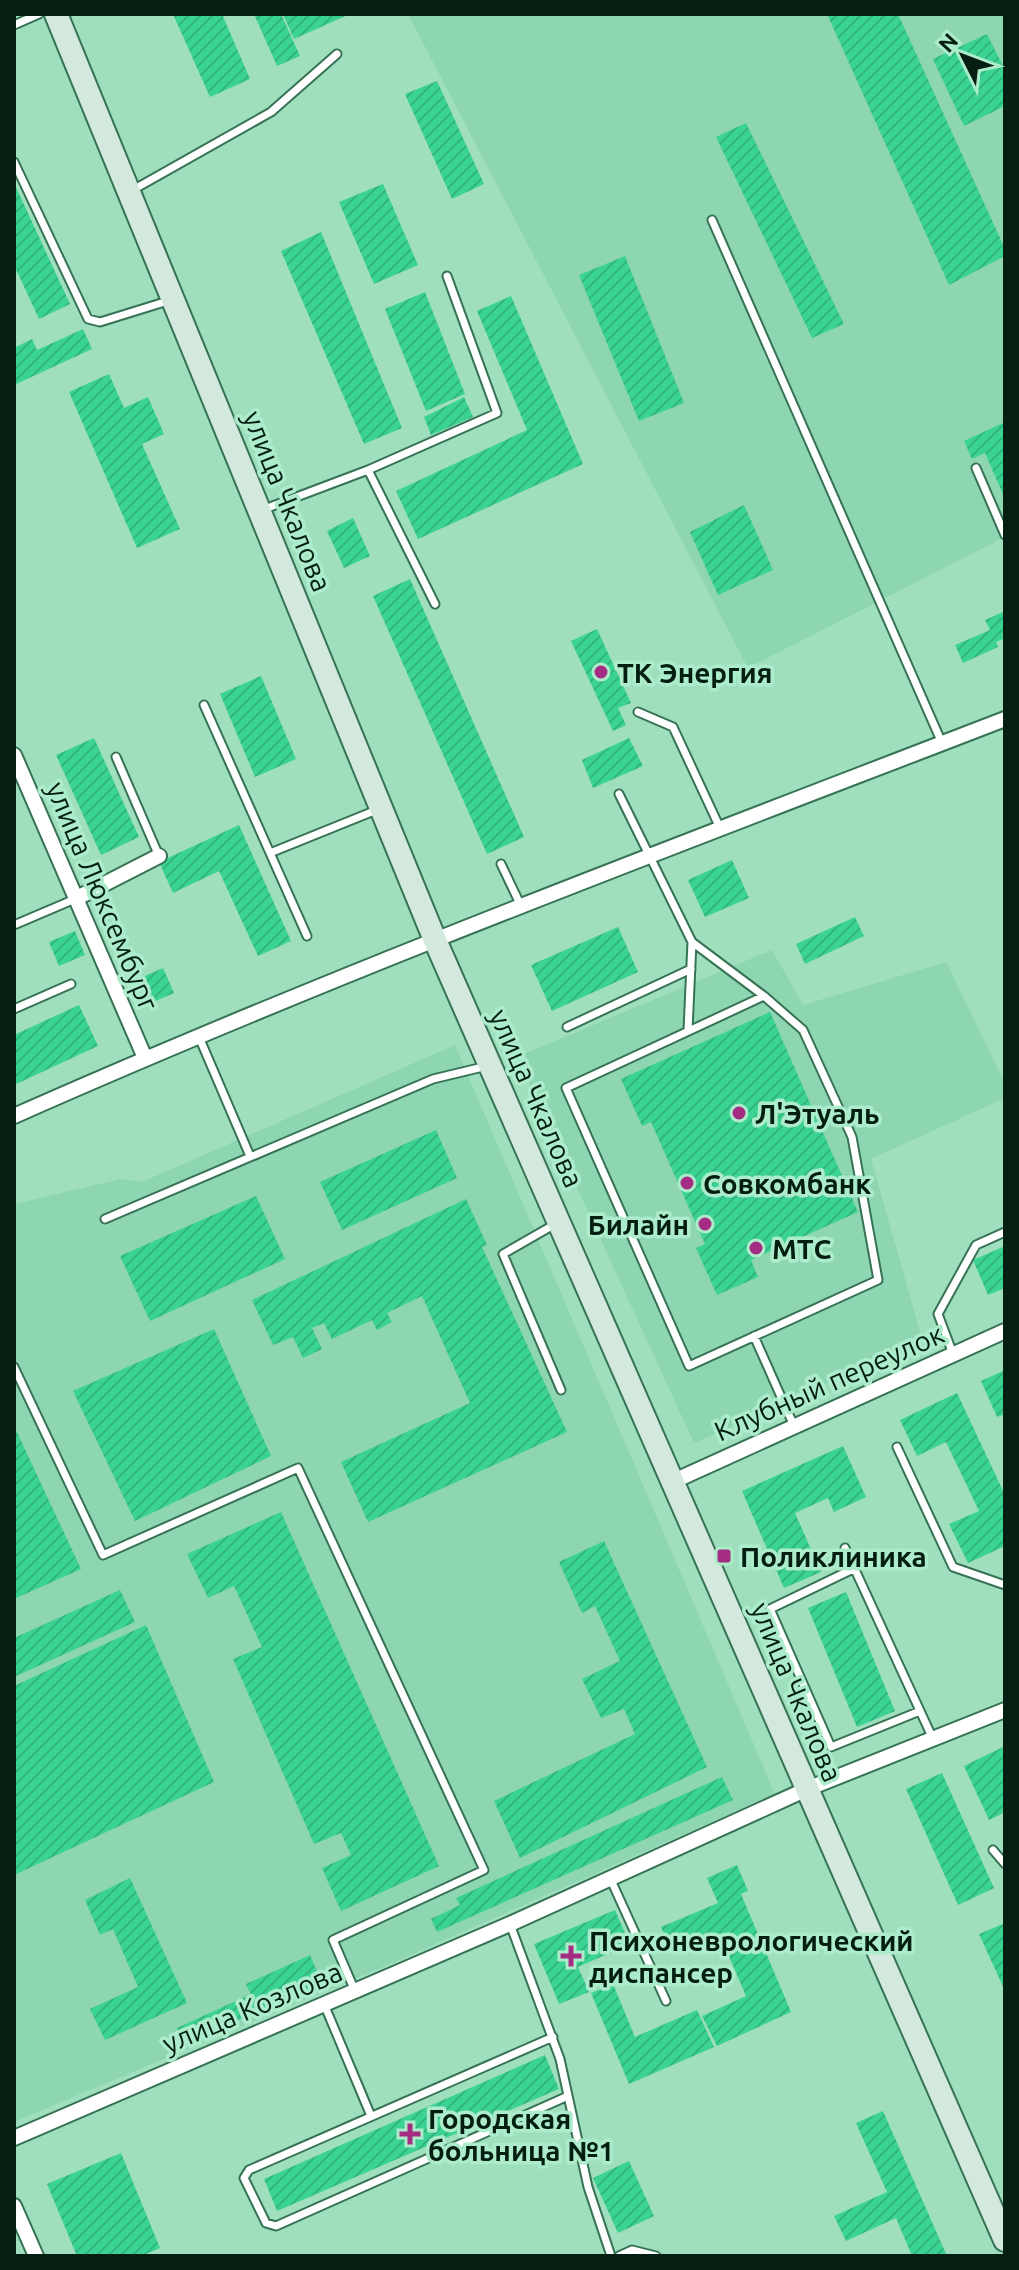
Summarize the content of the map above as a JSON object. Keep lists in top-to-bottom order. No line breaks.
{"streets":{"street":["улица Чкалова","улица Люксембург","Клубный переулок","улица Козлова"]},"crossings":[["улица Чкалова","Клубный переулок"],["улица Чкалова","улица Козлова"]],"places":{"other":["ТК Энергия","Л'Этуаль","Совкомбанк","Билайн","МТС"],"transit":["Поликлиника"],"health":["Психоневрологический диспансер","Городская больница №1"]},"north":"top left"}
